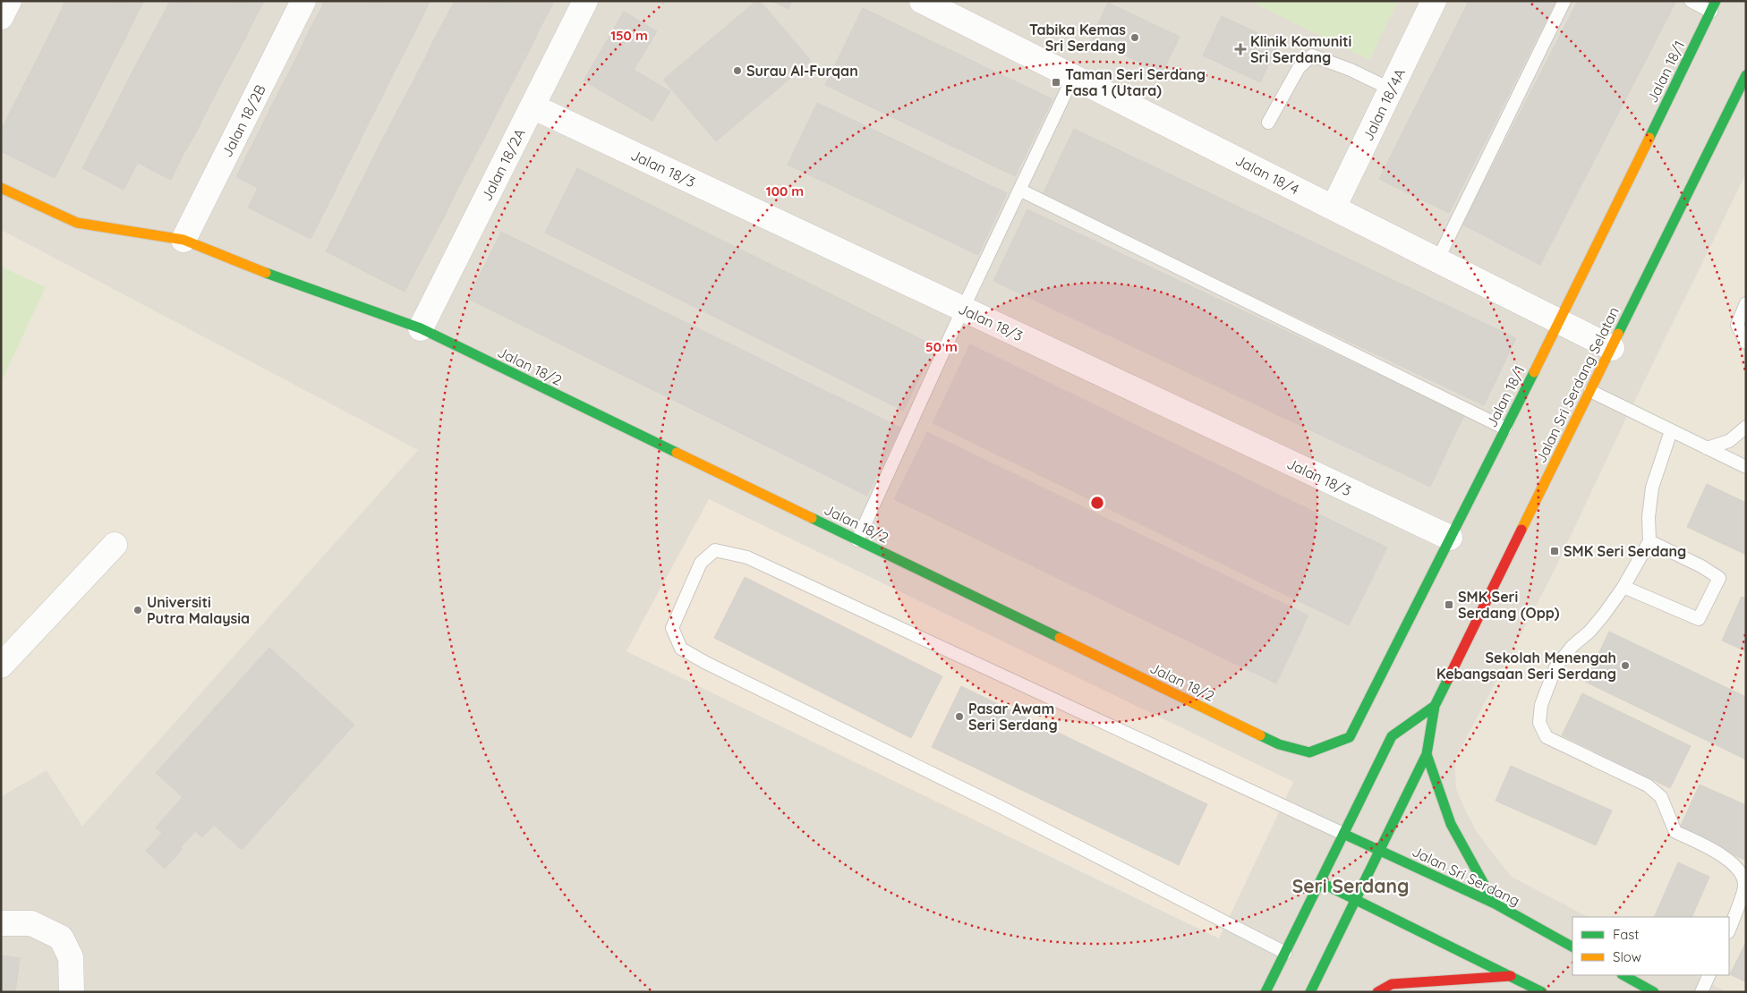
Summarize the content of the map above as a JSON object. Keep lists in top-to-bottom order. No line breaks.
{"streets":{"street":["Jalan 18/1","Jalan 18/4A","Jalan 18/2B","Jalan 18/2A","Jalan 18/3","Jalan 18/4","Jalan 18/2","Jalan Sri Serdang Selatan","Jalan Sri Serdang"]},"crossings":[["Jalan 18/1","Jalan 18/3"],["Jalan 18/1","Jalan 18/4"],["Jalan 18/1","Jalan 18/2"],["Jalan 18/4A","Jalan 18/4"],["Jalan 18/2B","Jalan 18/2"],["Jalan 18/2A","Jalan 18/3"],["Jalan 18/2A","Jalan 18/2"],["Jalan 18/4","Jalan Sri Serdang Selatan"],["Jalan Sri Serdang Selatan","Jalan Sri Serdang"]],"districts":["Seri Serdang"],"places":{"other":["Tabika Kemas Sri Serdang","Surau Al-Furqan","Universiti Putra Malaysia","Sekolah Menengah Kebangsaan Seri Serdang","Pasar Awam Seri Serdang"],"health":["Klinik Komuniti Sri Serdang"],"transit":["Taman Seri Serdang Fasa 1 (Utara)","SMK Seri Serdang","SMK Seri Serdang (Opp)"]},"legend":["Fast","Slow"],"rings":["150 m","100 m","50 m"]}
